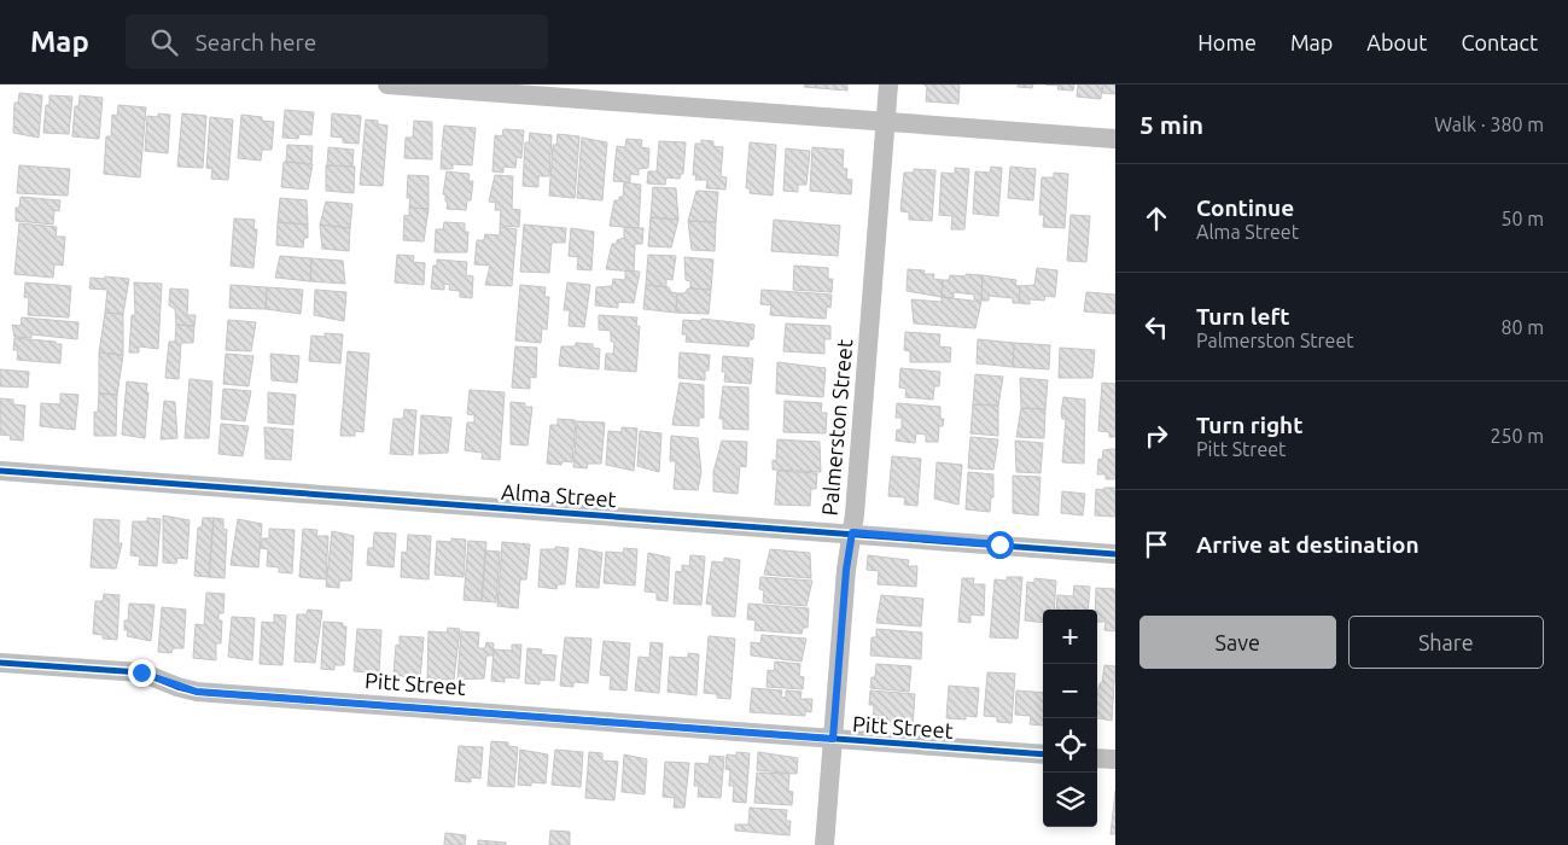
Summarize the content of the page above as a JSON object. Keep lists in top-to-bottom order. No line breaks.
{"streets":{"street":["Palmerston Street","Alma Street","Pitt Street"]},"crossings":[["Palmerston Street","Alma Street"],["Palmerston Street","Pitt Street"]],"page":{"header":"Map","search":"Search here","nav":["Home","Map","About","Contact"],"heading":["5 min","Walk · 380 m"],"list":[["Continue","Alma Street","50 m"],["Turn left","Palmerston Street","80 m"],["Turn right","Pitt Street","250 m"],"Arrive at destination"],"buttons":["Save","Share"],"map_buttons":["+","−"]}}
